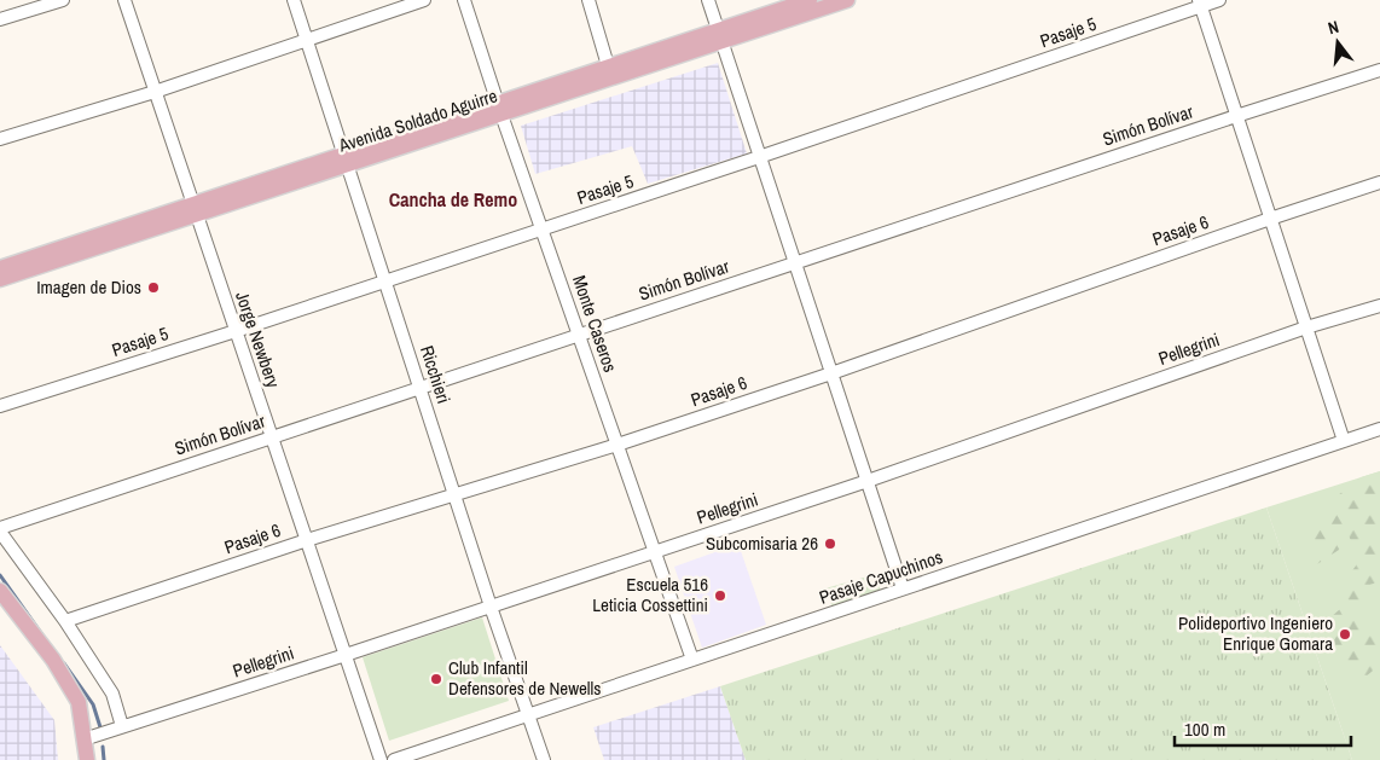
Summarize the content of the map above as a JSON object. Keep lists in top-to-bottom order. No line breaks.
{"streets":{"main road":["Avenida Soldado Aguirre"],"street":["Pasaje 5","Simón Bolívar","Pasaje 6","Monte Caseros","Jorge Newbery","Pellegrini","Ricchieri","Pasaje Capuchinos"]},"crossings":[["Pasaje 5","Monte Caseros"],["Pasaje 5","Jorge Newbery"],["Pasaje 5","Ricchieri"],["Avenida Soldado Aguirre","Monte Caseros"],["Avenida Soldado Aguirre","Jorge Newbery"],["Avenida Soldado Aguirre","Ricchieri"],["Simón Bolívar","Monte Caseros"],["Simón Bolívar","Jorge Newbery"],["Simón Bolívar","Ricchieri"],["Pasaje 6","Monte Caseros"],["Pasaje 6","Jorge Newbery"],["Pasaje 6","Ricchieri"],["Monte Caseros","Pellegrini"],["Monte Caseros","Pasaje Capuchinos"],["Jorge Newbery","Pellegrini"],["Pellegrini","Ricchieri"],["Ricchieri","Pasaje Capuchinos"]],"districts":["Cancha de Remo"],"places":["Imagen de Dios","Subcomisaria 26","Escuela 516 Leticia Cossettini","Polideportivo Ingeniero Enrique Gomara","Club Infantil Defensores de Newells"],"scale_bar":"100 m","north":"top"}
